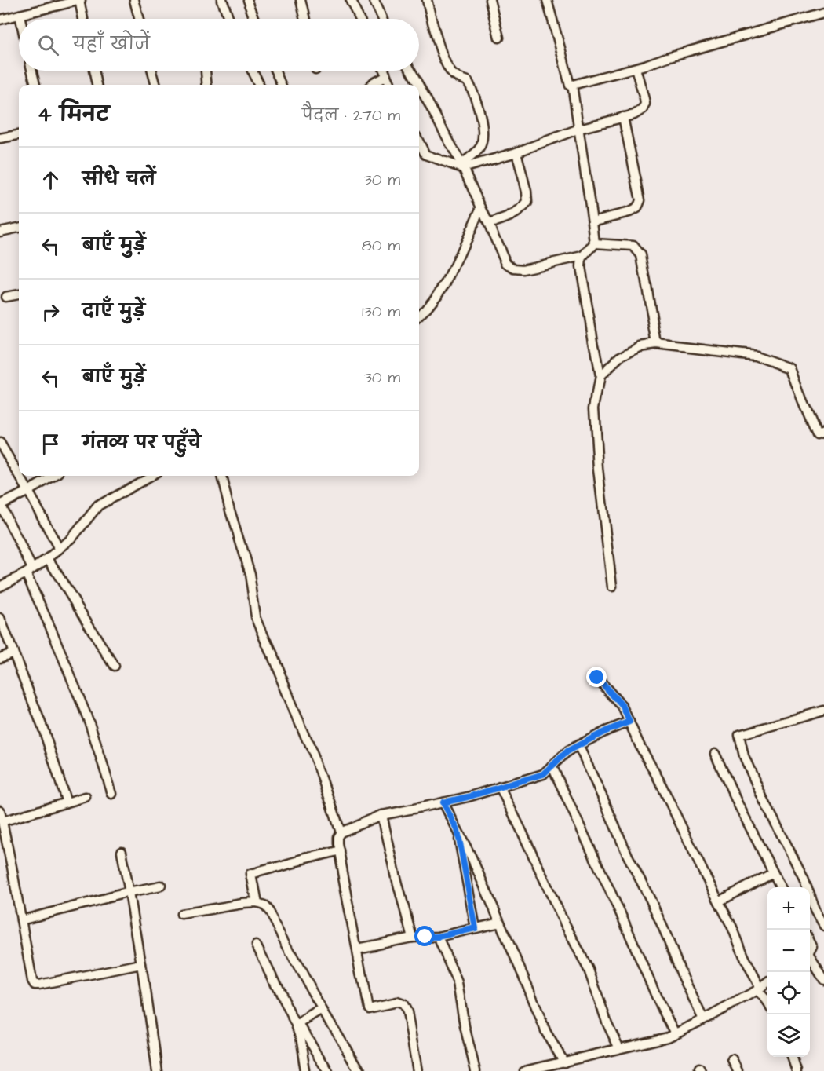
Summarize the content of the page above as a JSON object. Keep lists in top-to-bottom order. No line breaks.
{"page":{"search":"यहाँ खोजें","heading":["4 मिनट","पैदल · 270 m"],"list":[["सीधे चलें","30 m"],["बाएँ मुड़ें","80 m"],["दाएँ मुड़ें","130 m"],["बाएँ मुड़ें","30 m"],"गंतव्य पर पहुँचे"],"map_buttons":["+","−"]}}
